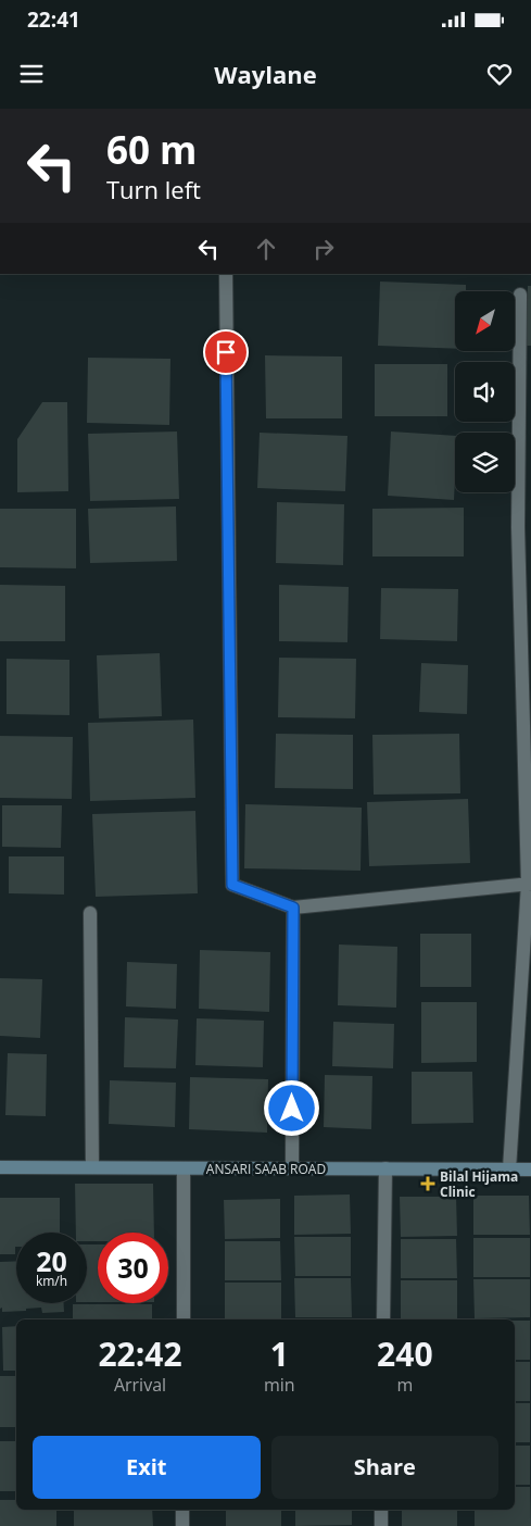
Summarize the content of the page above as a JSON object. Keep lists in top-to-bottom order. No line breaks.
{"streets":{"street":["ANSARI SAAB ROAD"]},"places":{"health":["Bilal Hijama Clinic"]},"north":"bottom left","page":{"status":"22:41","header":"Waylane","turn":["60 m","Turn left"],"speed":"20 km/h","limit":"30","eta":["22:42","Arrival","1","min","240","m"],"buttons":["Exit","Share"]}}
